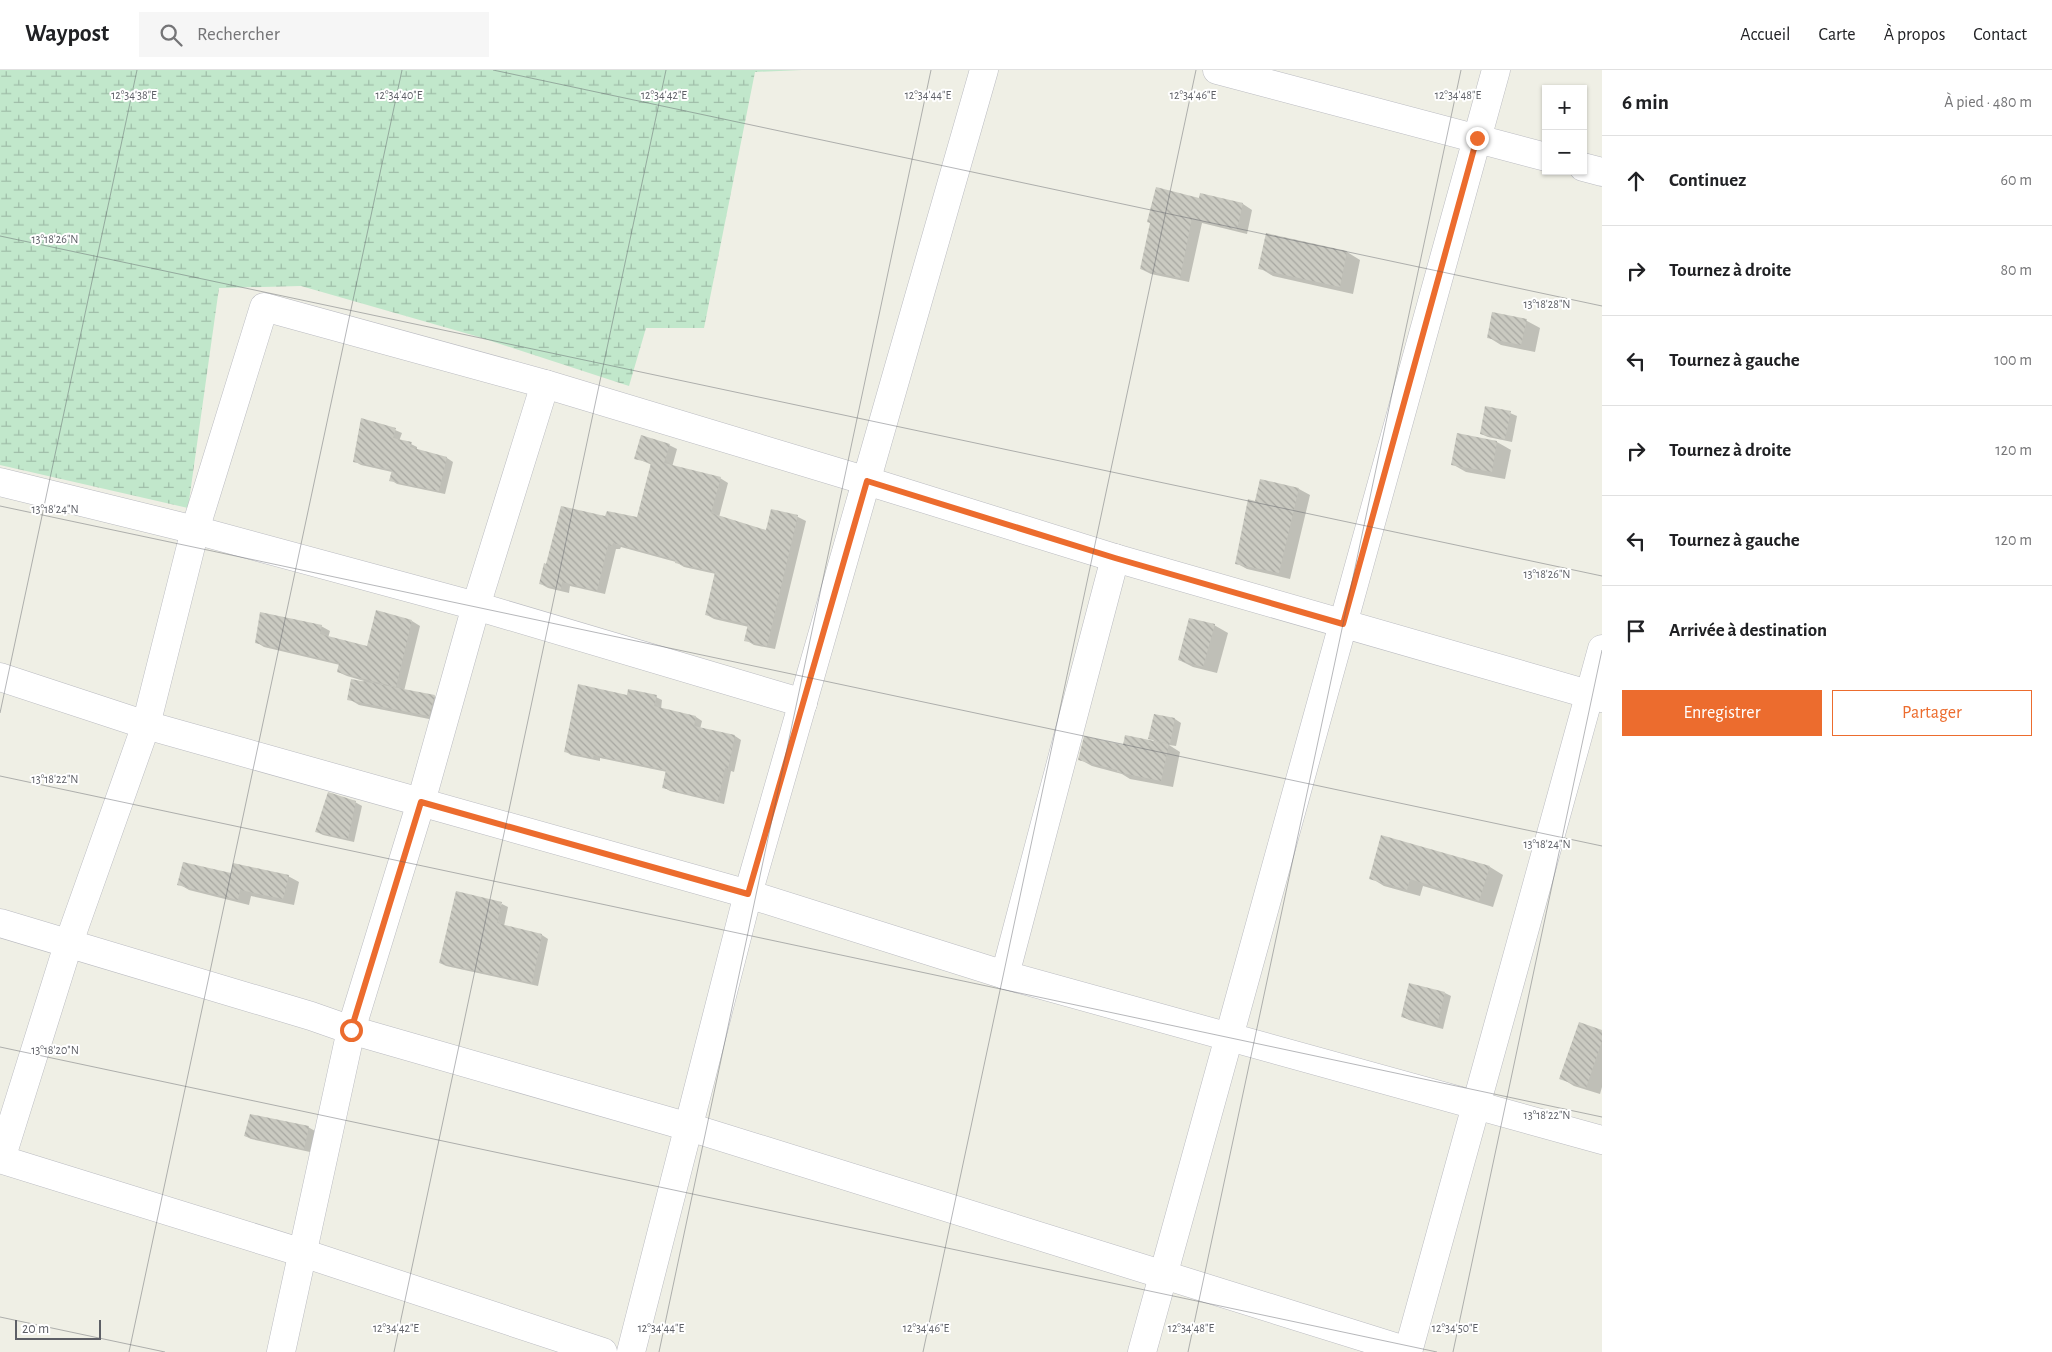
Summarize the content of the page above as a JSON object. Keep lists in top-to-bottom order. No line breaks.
{"scale_bar":"20 m","page":{"header":"Waypost","search":"Rechercher","nav":["Accueil","Carte","À propos","Contact"],"heading":["6 min","À pied · 480 m"],"map_buttons":["+","−"],"list":[["Continuez","60 m"],["Tournez à droite","80 m"],["Tournez à gauche","100 m"],["Tournez à droite","120 m"],["Tournez à gauche","120 m"],"Arrivée à destination"],"buttons":["Enregistrer","Partager"],"scale":"20 m"},"coordinates":["12°34'38\"E","12°34'40\"E","12°34'42\"E","12°34'44\"E","12°34'46\"E","12°34'48\"E","13°18'26\"N","13°18'28\"N","13°18'24\"N","13°18'22\"N","13°18'20\"N","12°34'50\"E"]}
